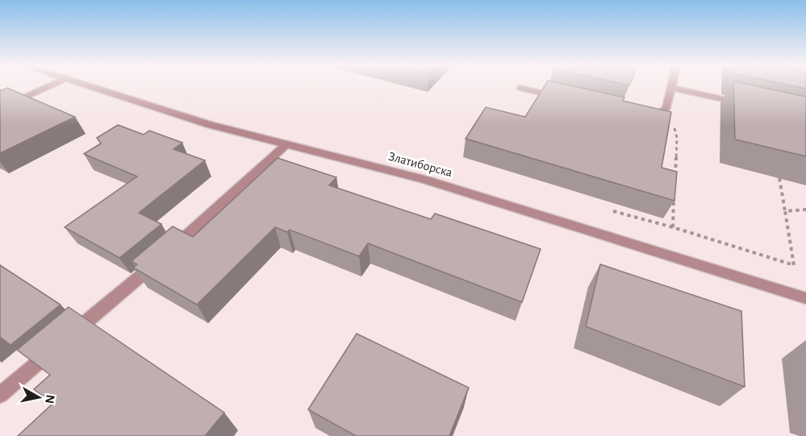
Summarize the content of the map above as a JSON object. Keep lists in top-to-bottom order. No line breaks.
{"streets":{"street":["Златиборска"]},"north":"right"}
